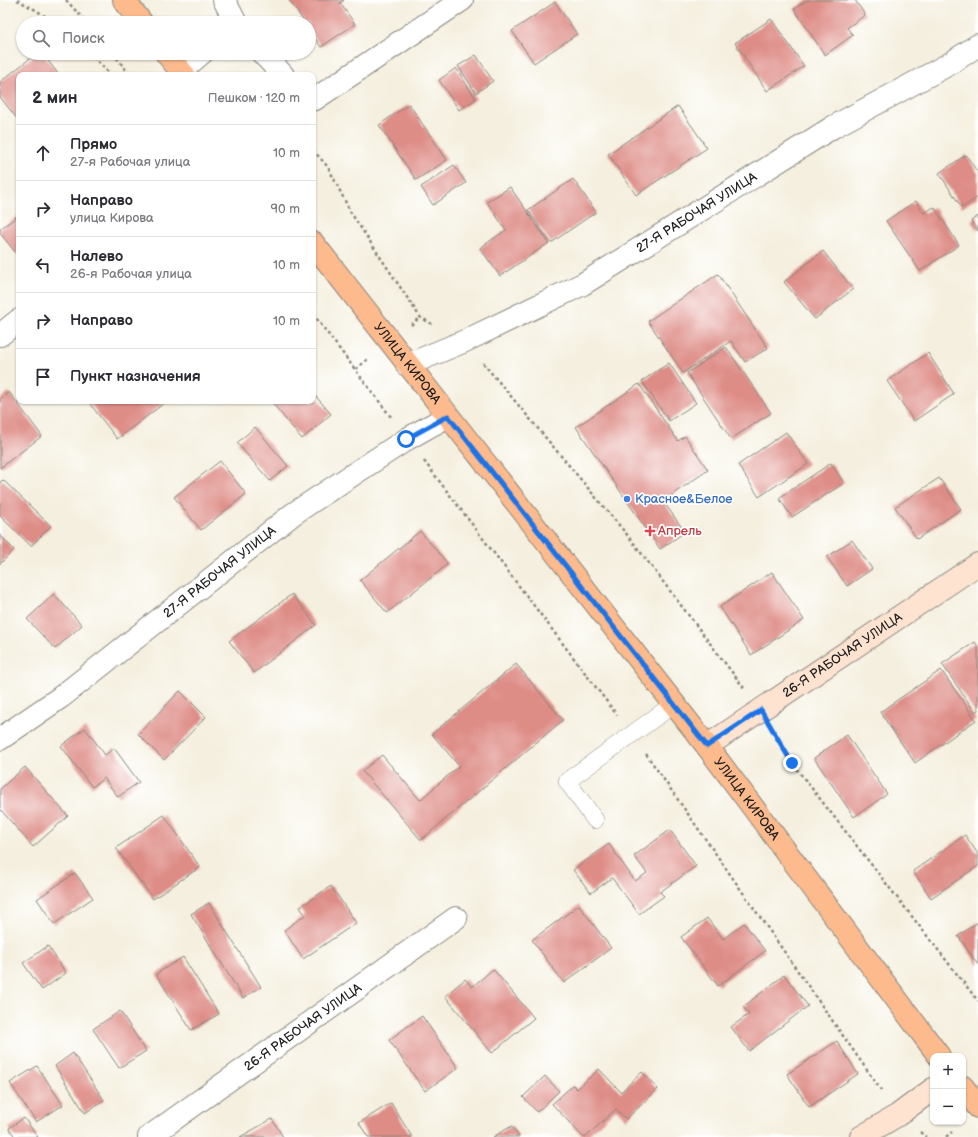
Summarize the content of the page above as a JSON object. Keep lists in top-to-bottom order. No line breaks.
{"streets":{"main road":["УЛИЦА КИРОВА","26-Я РАБОЧАЯ УЛИЦА"],"street":["27-Я РАБОЧАЯ УЛИЦА"]},"crossings":[["27-Я РАБОЧАЯ УЛИЦА","УЛИЦА КИРОВА"],["УЛИЦА КИРОВА","26-Я РАБОЧАЯ УЛИЦА"]],"places":{"other":["Красное&Белое"],"health":["Апрель"]},"page":{"search":"Поиск","heading":["2 мин","Пешком · 120 m"],"list":[["Прямо","27-я Рабочая улица","10 m"],["Направо","улица Кирова","90 m"],["Налево","26-я Рабочая улица","10 m"],["Направо","10 m"],"Пункт назначения"],"map_buttons":["+","−"]}}
